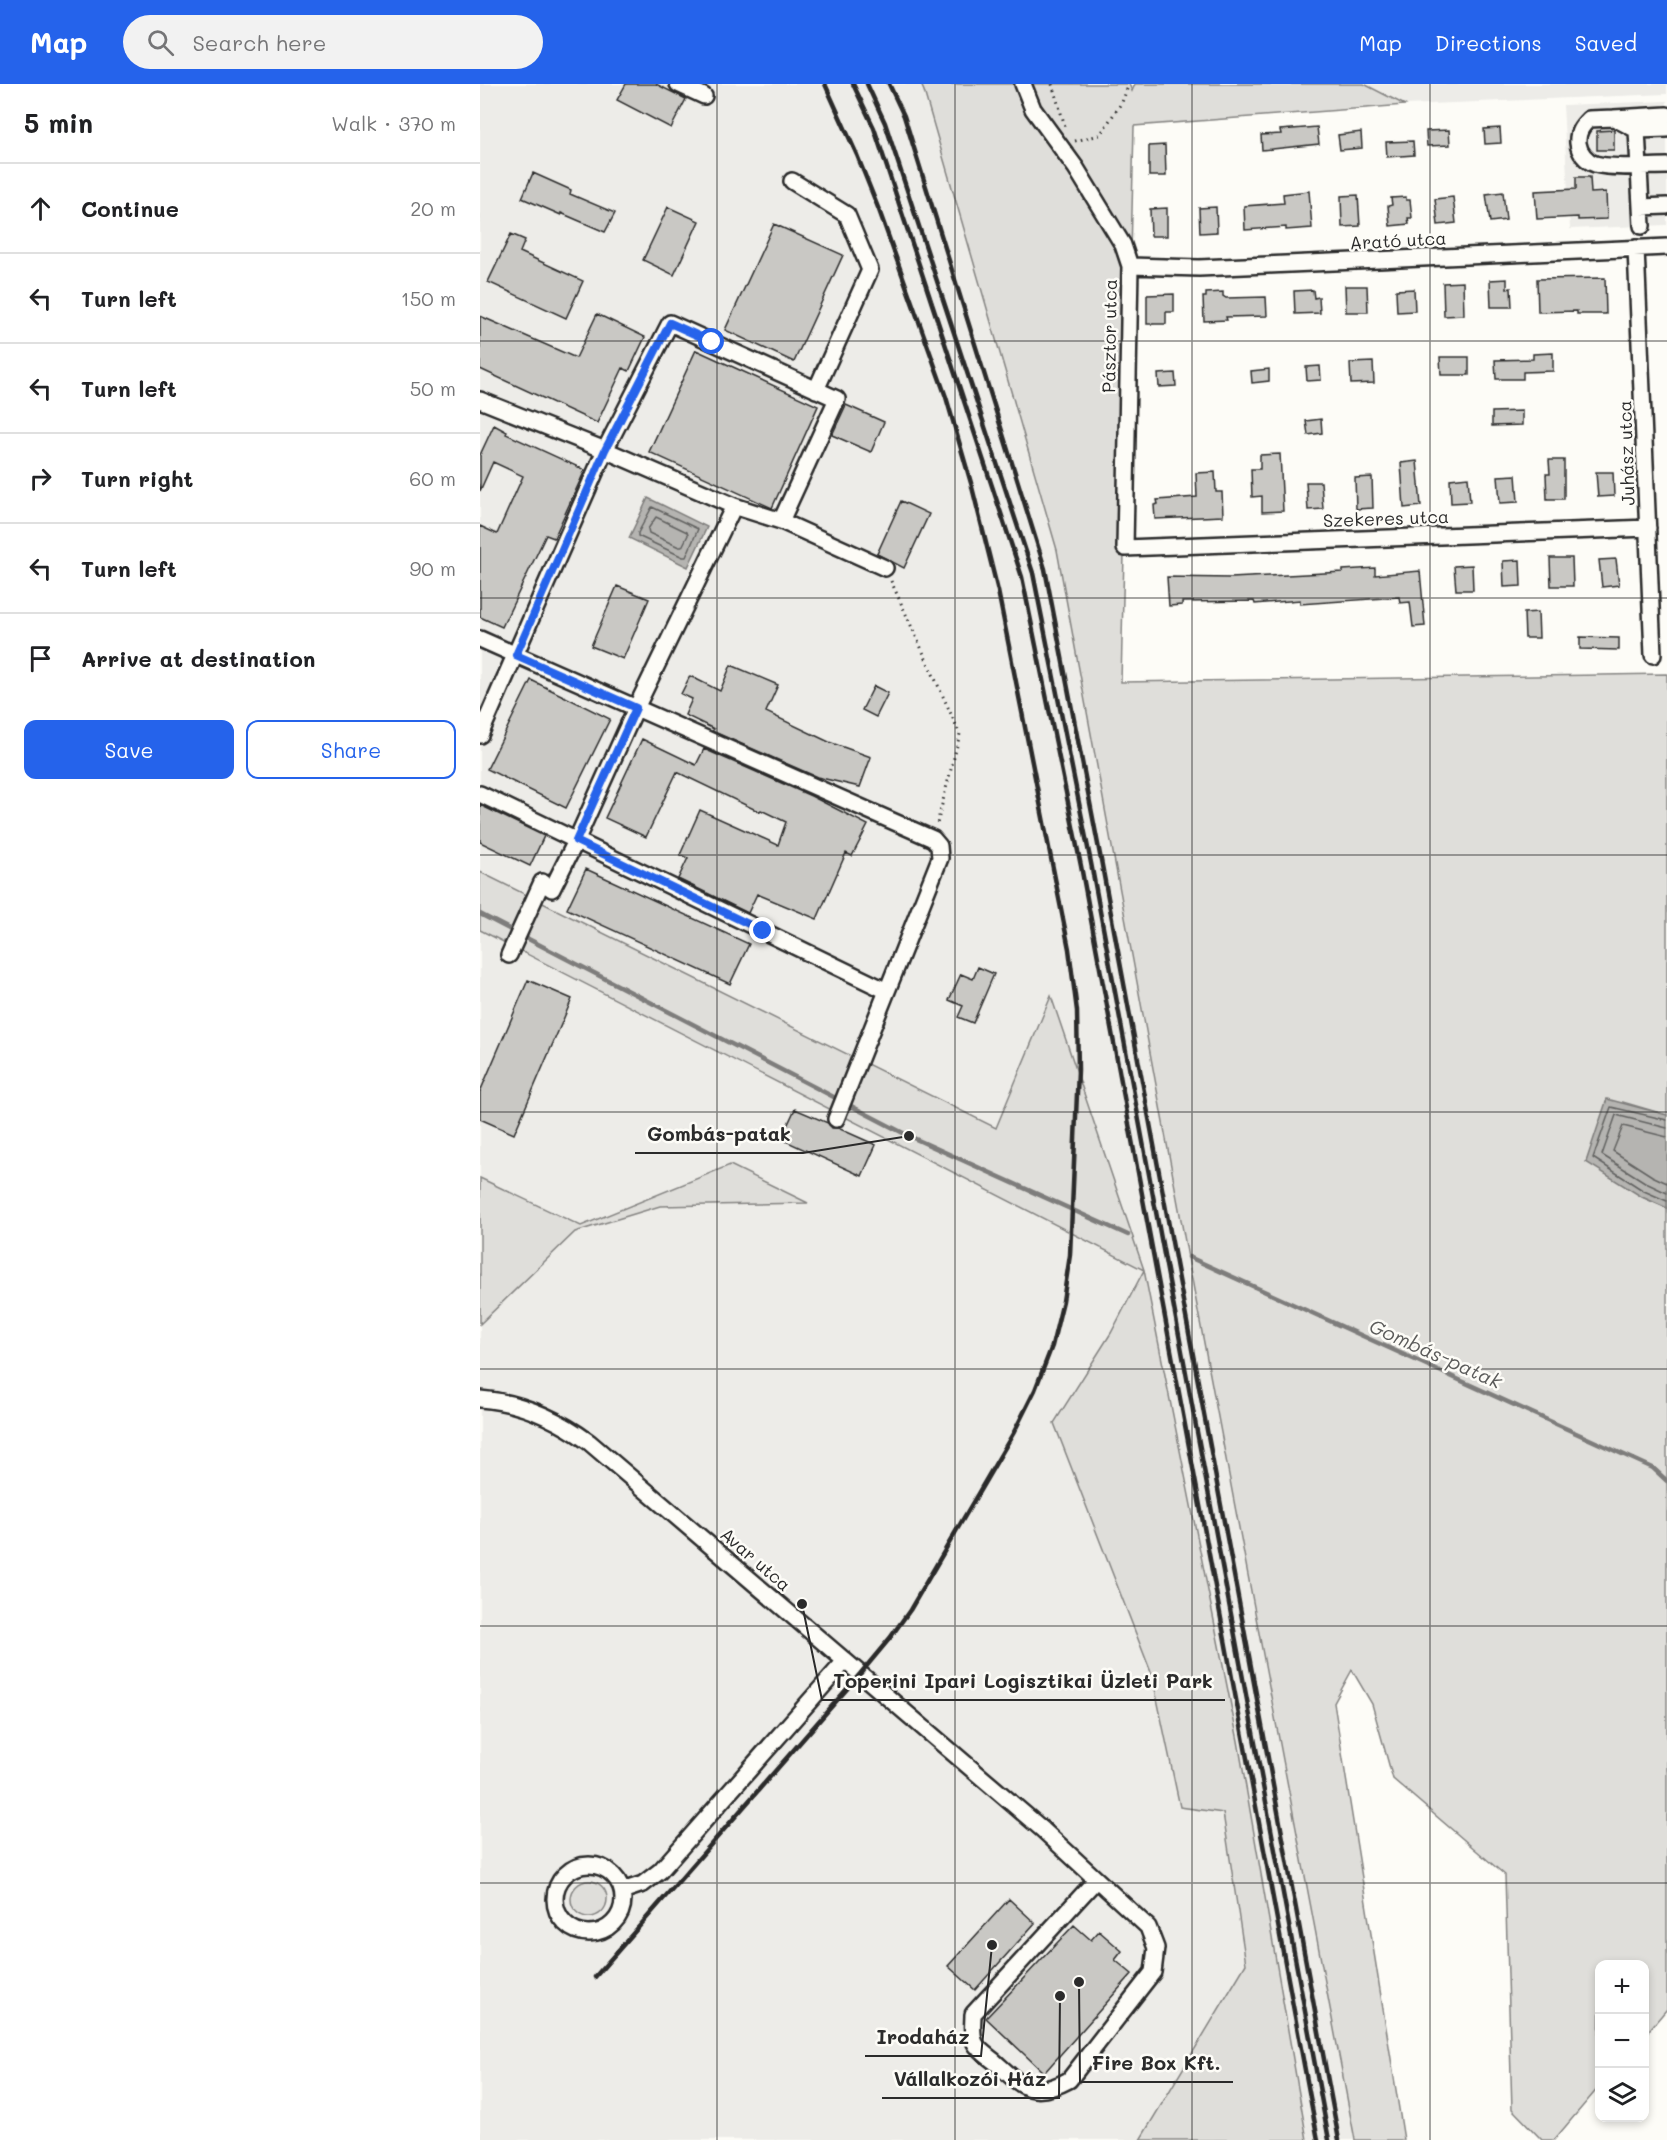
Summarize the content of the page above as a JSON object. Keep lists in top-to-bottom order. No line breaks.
{"streets":{"street":["Arató utca","Pásztor utca","Juhász utca","Szekeres utca","Avar utca"]},"crossings":[["Arató utca","Pásztor utca"],["Arató utca","Juhász utca"],["Pásztor utca","Szekeres utca"],["Juhász utca","Szekeres utca"]],"water":["Gombás-patak"],"places":["Gombás-patak","Toperini Ipari Logisztikai Üzleti Park","Irodaház","Fire Box Kft.","Vállalkozói Ház"],"page":{"header":"Map","search":"Search here","nav":["Map","Directions","Saved"],"heading":["5 min","Walk · 370 m"],"list":[["Continue","20 m"],["Turn left","150 m"],["Turn left","50 m"],["Turn right","60 m"],["Turn left","90 m"],"Arrive at destination"],"buttons":["Save","Share"],"map_buttons":["+","−"]}}
